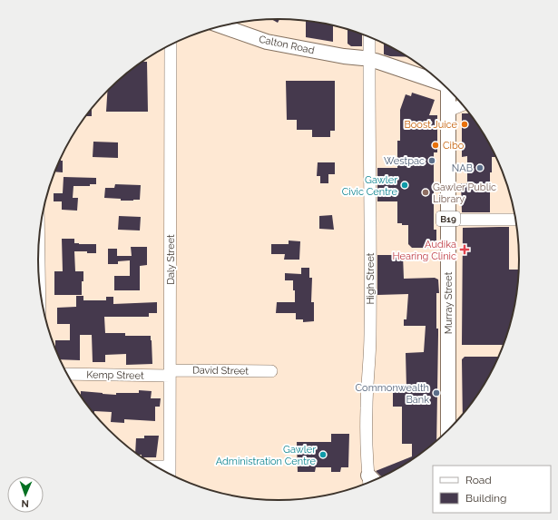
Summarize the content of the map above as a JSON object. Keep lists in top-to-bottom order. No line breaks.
{"streets":{"main road":["Calton Road","B19","Murray Street"],"street":["Daly Street","High Street","David Street","Kemp Street"]},"crossings":[["Calton Road","High Street"],["Daly Street","David Street"],["Daly Street","Kemp Street"],["David Street","Kemp Street"]],"places":{"other":["Boost Juice","Cibo","Westpac","NAB","Gawler Civic Centre","Gawler Public Library","Commonwealth Bank","Gawler Administration Centre"],"health":["Audika Hearing Clinic"]},"legend":["Road","Building"],"north":"bottom"}
